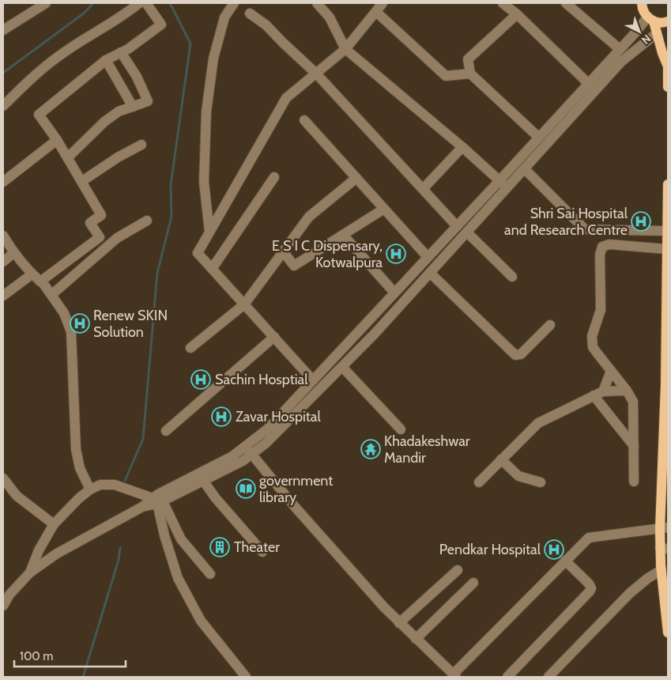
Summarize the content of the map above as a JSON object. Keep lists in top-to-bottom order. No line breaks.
{"places":{"hospital":["Shri Sai Hospital and Research Centre","E S I C Dispensary, Kotwalpura","Renew SKIN Solution","Sachin Hosptial","Zavar Hospital","Pendkar Hospital"],"temple":["Khadakeshwar Mandir"],"library":["government library"],"building":["Theater"]},"scale_bar":"100 m","north":"bottom right"}
